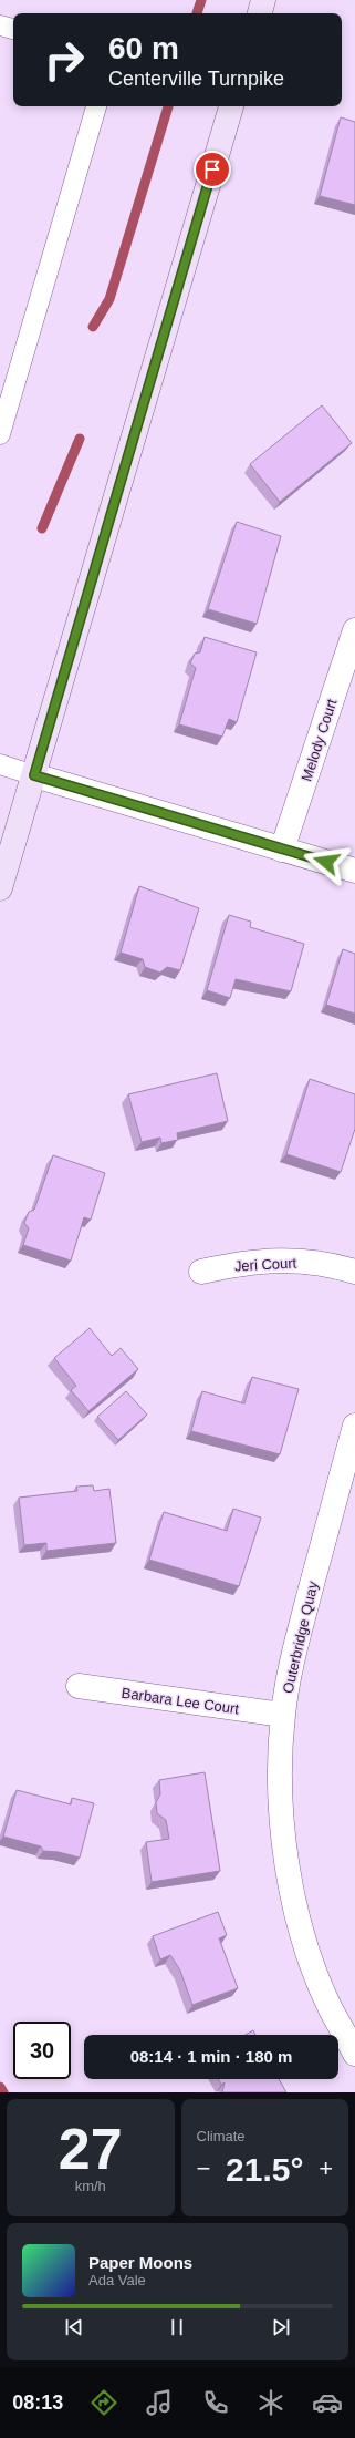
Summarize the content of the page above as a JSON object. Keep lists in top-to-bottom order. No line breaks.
{"streets":{"street":["Melody Court","Jeri Court","Outerbridge Quay","Barbara Lee Court"]},"crossings":[["Outerbridge Quay","Barbara Lee Court"]],"page":{"turn":["60 m","Centerville Turnpike"],"limit":"30","trip":"08:14 · 1 min · 180 m","tile":[["27","km/h"],"Climate"],"heat":["−","21.5°","+"],"song":["Paper Moons","Ada Vale"],"tabs":"08:13"}}
